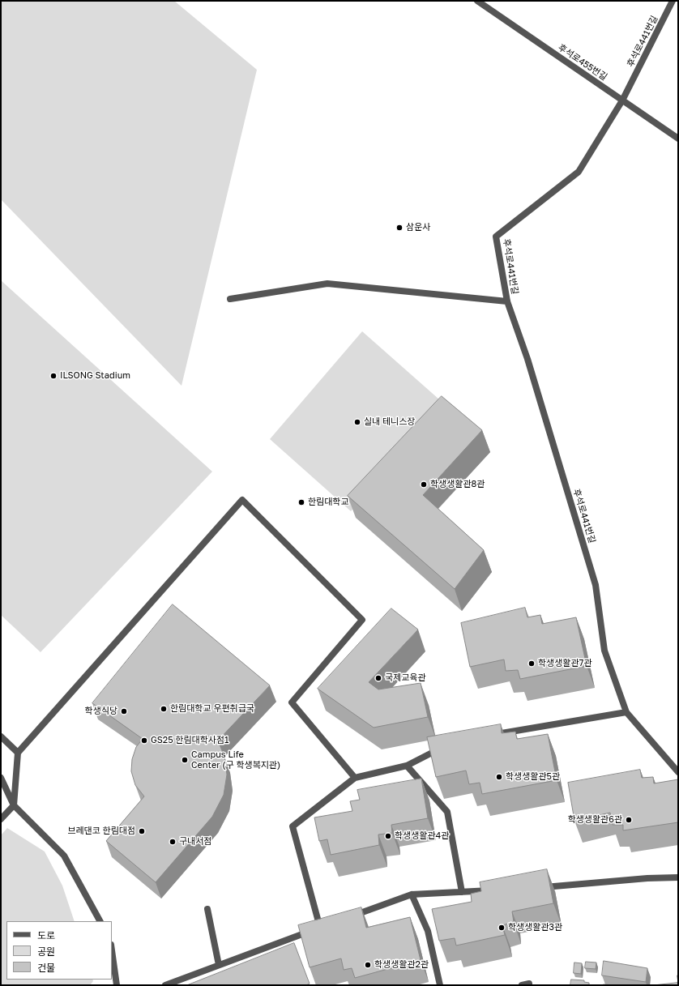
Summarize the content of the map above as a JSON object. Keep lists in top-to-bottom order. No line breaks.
{"streets":{"street":["후석로441번길","후석로455번길"]},"crossings":[["후석로441번길","후석로455번길"]],"places":["삼운사","ILSONG Stadium","실내 테니스장","학생생활관8관","한림대학교","학생생활관7관","국제교육관","한림대학교 우편취급국","학생식당","GS25 한림대학사점1","Campus Life Center (구 학생복지관)","학생생활관5관","학생생활관6관","브레댄코 한림대점","학생생활관4관","구내서점","학생생활관3관","학생생활관2관"],"legend":["도로","공원","건물"]}
